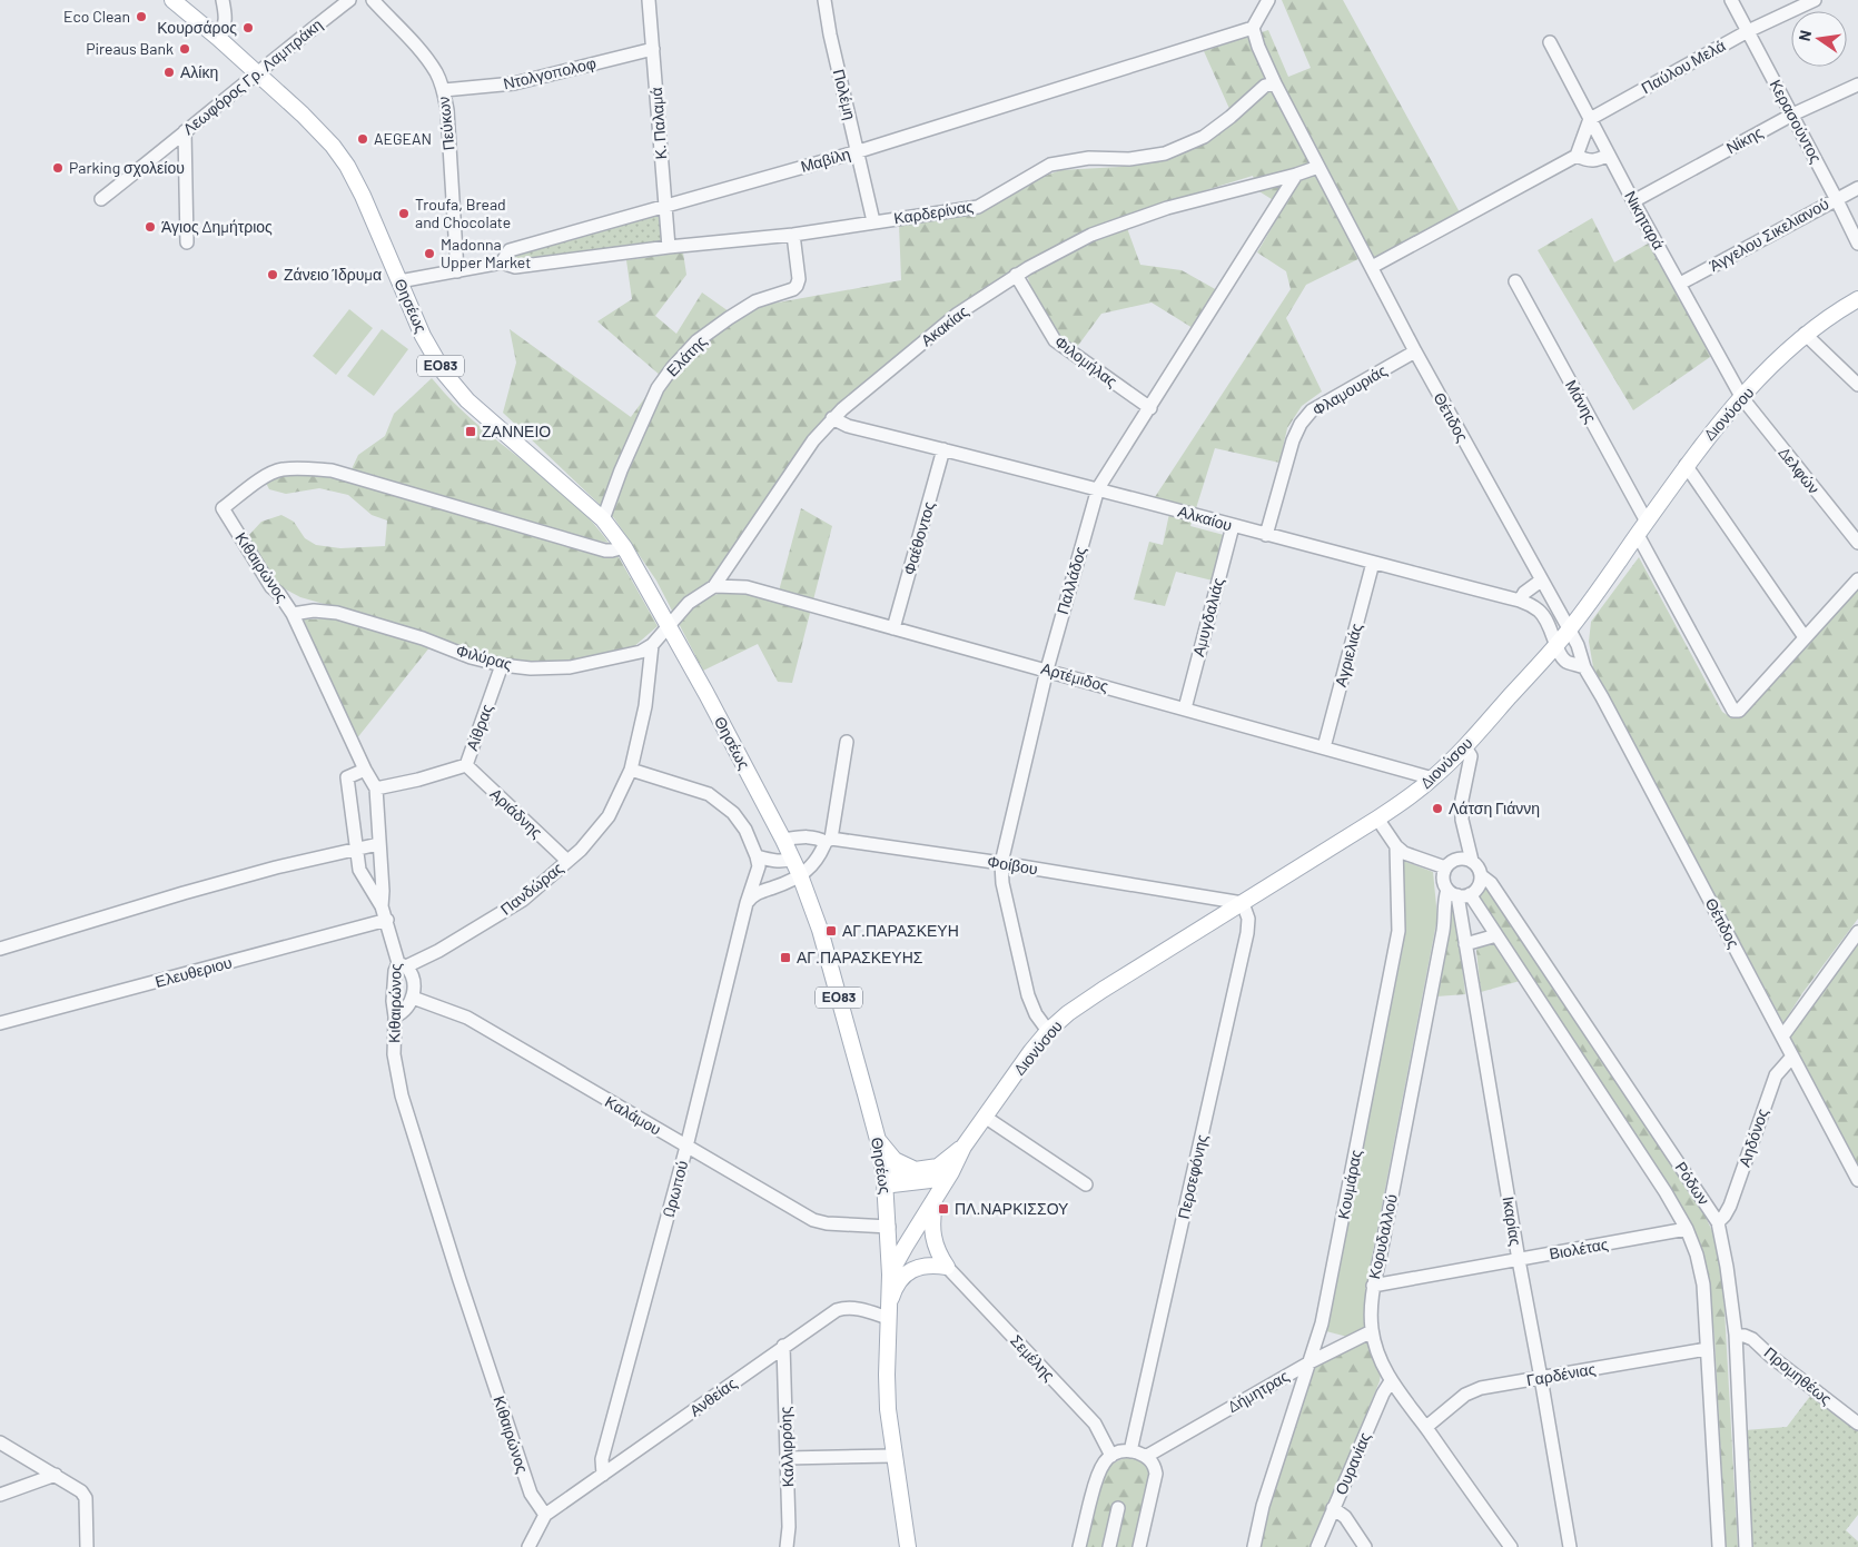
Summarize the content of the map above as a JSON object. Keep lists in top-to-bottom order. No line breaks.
{"streets":{"main road":["Θησέως","ΕΟ83","Διονύσου"],"street":["Παύλου Μελά","Ντολγοπολοφ","Λεωφόρος Γρ. Λαμπράκη","Πολέμη","Κερασούντος","Πεύκων","Κ. Παλαμά","Νίκης","Μαβίλη","Καρδερίνας","Νικηταρά","Άγγελου Σικελιανού","Ακακίας","Ελάτης","Φιλομήλας","Φλαμουριάς","Μάνης","Θέτιδος","Δελφών","Αλκαίου","Φαέθοντος","Κιθαιρώνος","Παλλάδος","Αμυγδαλιάς","Αγριελιάς","Φιλύρας","Αρτέμιδος","Αίθρας","Αριάδνης","Φοίβου","Πανδώρας","Ελευθεριου","Καλάμου","Αηδόνος","Περσεφόνης","Ρόδων","Κουμάρας","Ωρωπού","Ικαρίας","Κορυδαλλού","Βιολέτας","Σεμέλης","Γαρδένιας","Προμηθέως","Δήμητρας","Ανθείας","Καλλιρρόης","Ουρανίας"]},"crossings":[["Παύλου Μελά","Κερασούντος"],["Παύλου Μελά","Νικηταρά"],["Ντολγοπολοφ","Πεύκων"],["Ντολγοπολοφ","Κ. Παλαμά"],["Λεωφόρος Γρ. Λαμπράκη","Θησέως"],["Λεωφόρος Γρ. Λαμπράκη","ΕΟ83"],["Πολέμη","Μαβίλη"],["Πολέμη","Καρδερίνας"],["Κερασούντος","Νίκης"],["Κερασούντος","Άγγελου Σικελιανού"],["Πεύκων","Μαβίλη"],["Κ. Παλαμά","Μαβίλη"],["Κ. Παλαμά","Καρδερίνας"],["Νίκης","Νικηταρά"],["Μαβίλη","Καρδερίνας"],["Μαβίλη","Θησέως"],["Καρδερίνας","Ελάτης"],["Νικηταρά","Άγγελου Σικελιανού"],["Νικηταρά","Διονύσου"],["Νικηταρά","Δελφών"],["Θησέως","Ακακίας"],["Θησέως","Ελάτης"],["Θησέως","ΕΟ83"],["Θησέως","Διονύσου"],["Θησέως","Κιθαιρώνος"],["Θησέως","Φιλύρας"],["Θησέως","Φοίβου"],["Θησέως","Καλάμου"],["Θησέως","Ανθείας"],["Ακακίας","Φιλομήλας"],["Ακακίας","Θέτιδος"],["Ακακίας","Αλκαίου"],["Ακακίας","Παλλάδος"],["Ακακίας","Φιλύρας"],["Ακακίας","Αρτέμιδος"],["Φιλομήλας","Παλλάδος"],["Φλαμουριάς","Θέτιδος"],["Φλαμουριάς","Αλκαίου"],["Μάνης","Διονύσου"],["Διονύσου","Θέτιδος"],["Διονύσου","Δελφών"],["Διονύσου","Αλκαίου"],["Διονύσου","Παλλάδος"],["Διονύσου","Αρτέμιδος"],["Διονύσου","Φοίβου"],["Διονύσου","Περσεφόνης"],["Θέτιδος","Αηδόνος"],["Αλκαίου","Φαέθοντος"],["Αλκαίου","Παλλάδος"],["Αλκαίου","Αμυγδαλιάς"],["Αλκαίου","Αγριελιάς"],["Φαέθοντος","Αρτέμιδος"],["Κιθαιρώνος","Φιλύρας"],["Κιθαιρώνος","Αίθρας"],["Κιθαιρώνος","Πανδώρας"],["Κιθαιρώνος","Ελευθεριου"],["Κιθαιρώνος","Ανθείας"],["Παλλάδος","Αρτέμιδος"],["Παλλάδος","Φοίβου"],["Αμυγδαλιάς","Αρτέμιδος"],["Αγριελιάς","Αρτέμιδος"],["Φιλύρας","Αίθρας"],["Φιλύρας","Πανδώρας"],["Αίθρας","Αριάδνης"],["Αριάδνης","Πανδώρας"],["Φοίβου","Περσεφόνης"],["Καλάμου","Ωρωπού"],["Αηδόνος","Ρόδων"],["Ρόδων","Ικαρίας"],["Ρόδων","Κορυδαλλού"],["Ρόδων","Βιολέτας"],["Ρόδων","Γαρδένιας"],["Ρόδων","Προμηθέως"],["Κουμάρας","Δήμητρας"],["Ωρωπού","Ανθείας"],["Ικαρίας","Κορυδαλλού"],["Ικαρίας","Βιολέτας"],["Ικαρίας","Γαρδένιας"],["Κορυδαλλού","Βιολέτας"],["Κορυδαλλού","Γαρδένιας"],["Κορυδαλλού","Δήμητρας"],["Κορυδαλλού","Ουρανίας"],["Ανθείας","Καλλιρρόης"]],"places":{"other":["Eco Clean","Κουρσάρος","Pireaus Bank","Αλίκη","AEGEAN","Parking σχολείου","Troufa, Bread and Chocolate","Άγιος Δημήτριος","Madonna Upper Market","Ζάνειο Ίδρυμα","Λάτση Γιάννη"],"transit":["ΖΑΝΝΕΙΟ","ΑΓ.ΠΑΡΑΣΚΕΥΗ","ΑΓ.ΠΑΡΑΣΚΕΥΗΣ","ΠΛ.ΝΑΡΚΙΣΣΟΥ"]},"north":"left"}
